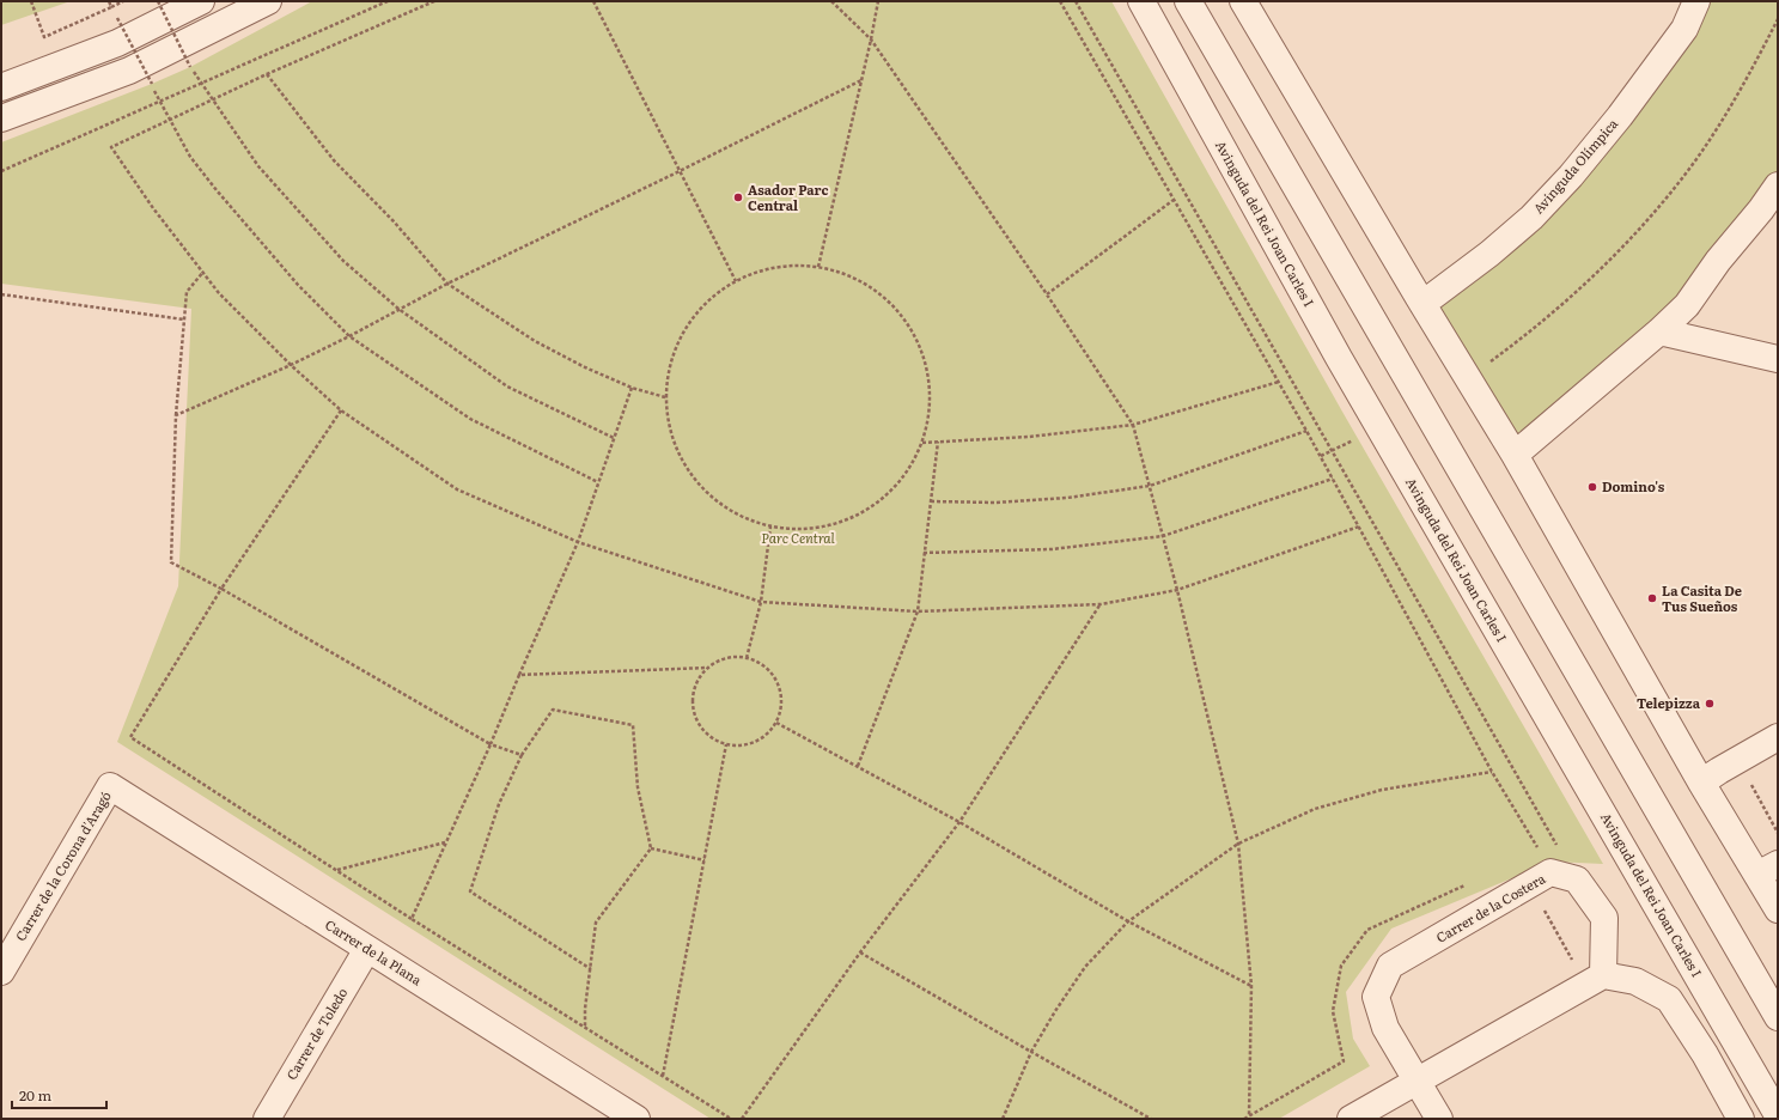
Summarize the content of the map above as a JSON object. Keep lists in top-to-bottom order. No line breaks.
{"streets":{"street":["Avinguda Olímpica","Avinguda del Rei Joan Carles I","Carrer de la Corona d'Aragó","Carrer de la Costera","Carrer de la Plana","Carrer de Toledo"]},"crossings":[["Carrer de la Corona d'Aragó","Carrer de la Plana"],["Carrer de la Plana","Carrer de Toledo"]],"parks":["Parc Central"],"places":["Asador Parc Central","Domino's","La Casita De Tus Sueños","Telepizza"],"scale_bar":"20 m"}
